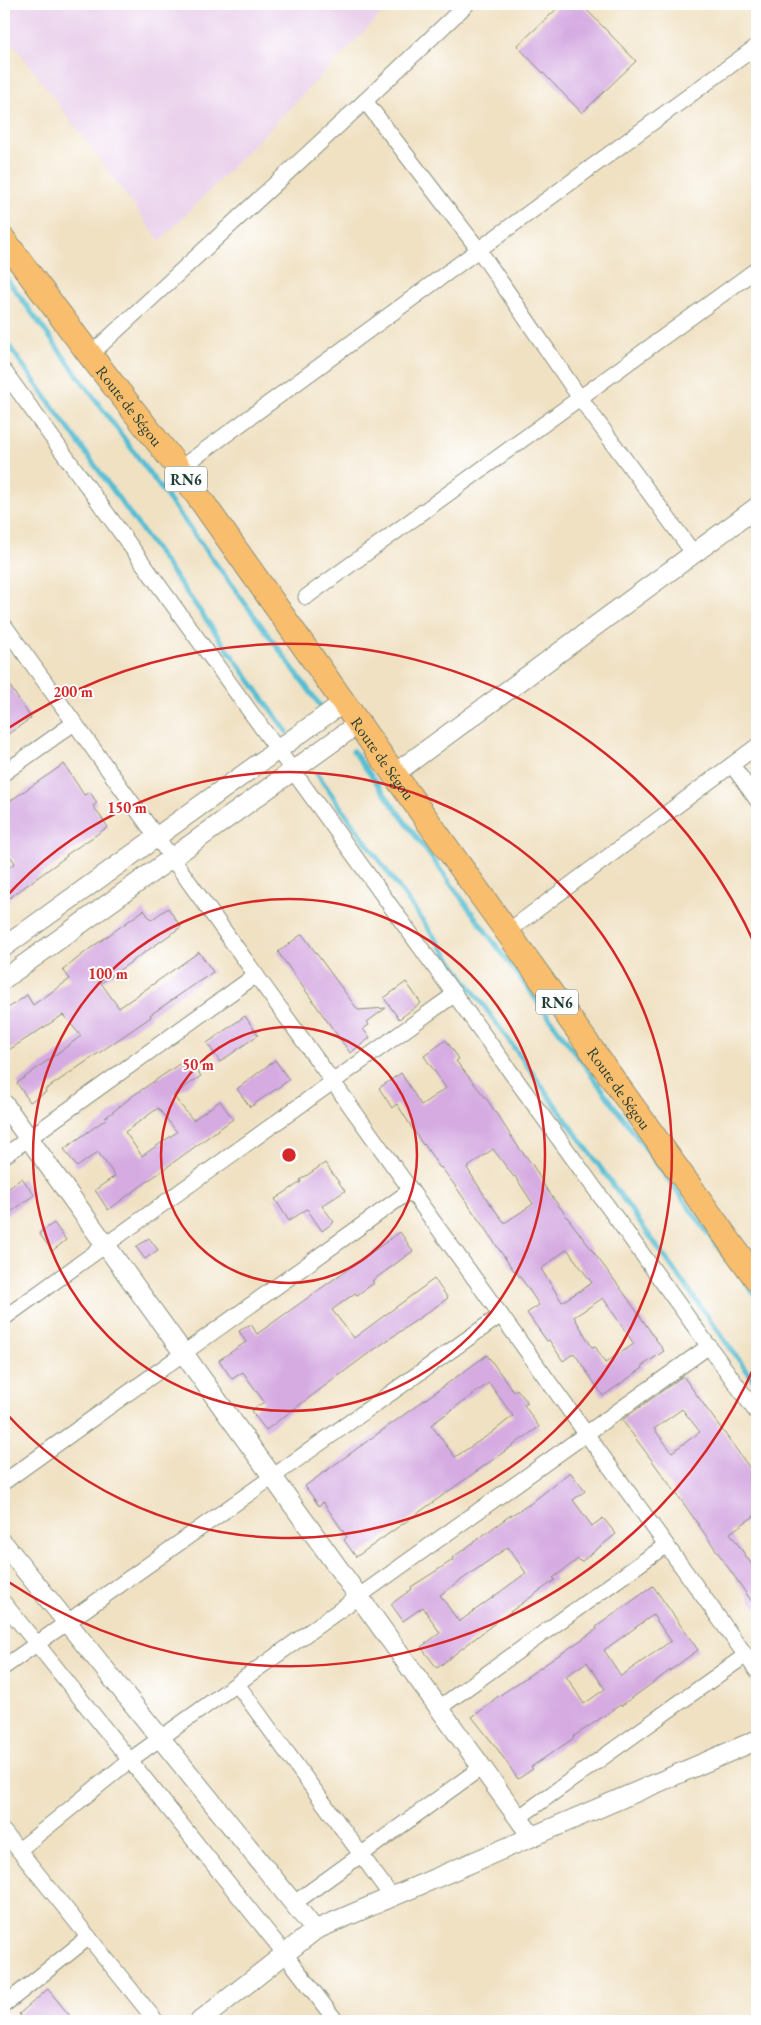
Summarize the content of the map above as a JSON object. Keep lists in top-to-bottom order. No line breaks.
{"streets":{"highway":["Route de Ségou","RN6"]},"rings":["200 m","150 m","100 m","50 m"]}
